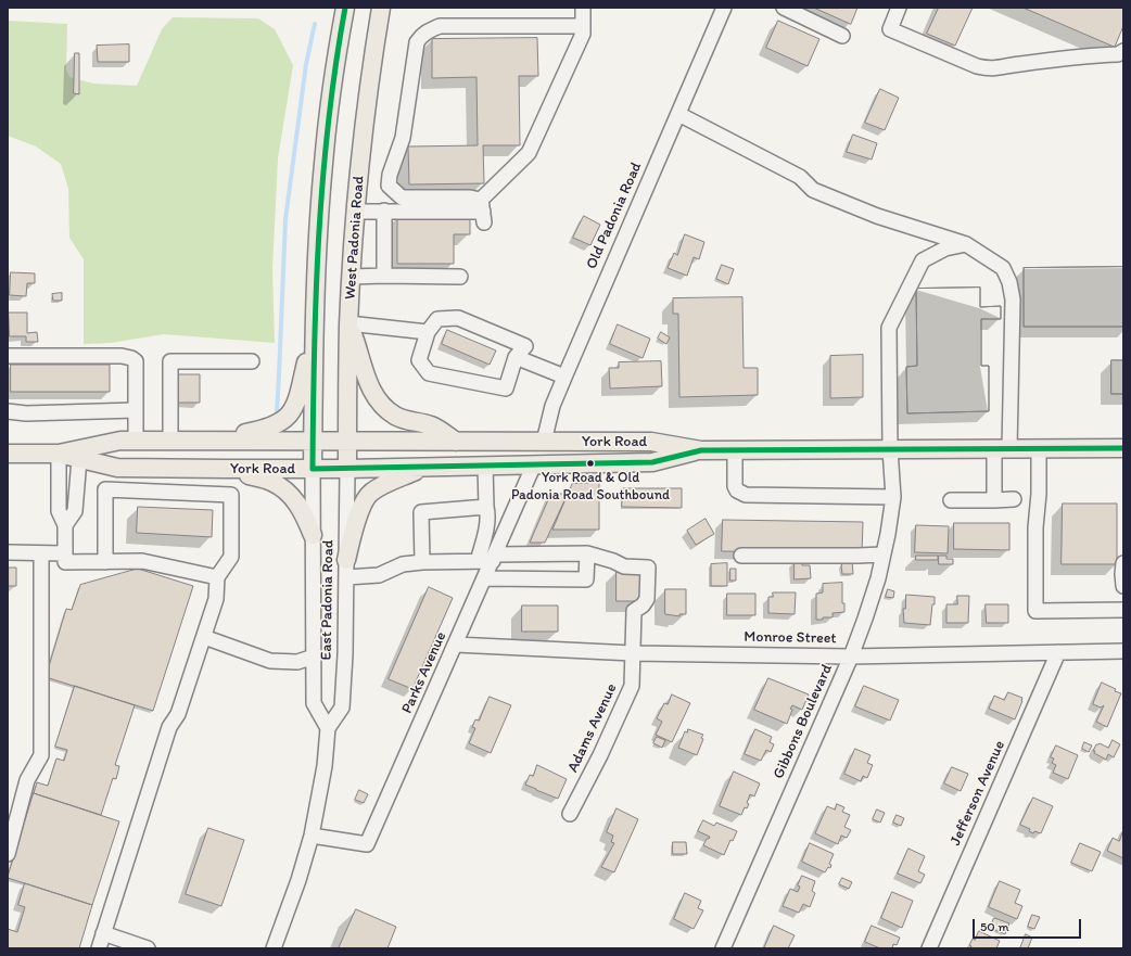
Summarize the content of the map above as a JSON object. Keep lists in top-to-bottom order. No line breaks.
{"streets":{"main road":["West Padonia Road","York Road"],"street":["Old Padonia Road","East Padonia Road","Monroe Street","Parks Avenue","Gibbons Boulevard","Adams Avenue","Jefferson Avenue"]},"crossings":[["Old Padonia Road","York Road"],["West Padonia Road","York Road"],["West Padonia Road","East Padonia Road"],["York Road","East Padonia Road"],["York Road","Parks Avenue"],["York Road","Gibbons Boulevard"],["East Padonia Road","Parks Avenue"],["Monroe Street","Parks Avenue"],["Monroe Street","Gibbons Boulevard"],["Monroe Street","Adams Avenue"],["Monroe Street","Jefferson Avenue"]],"places":["York Road & Old Padonia Road Southbound"],"scale_bar":"50 m"}
